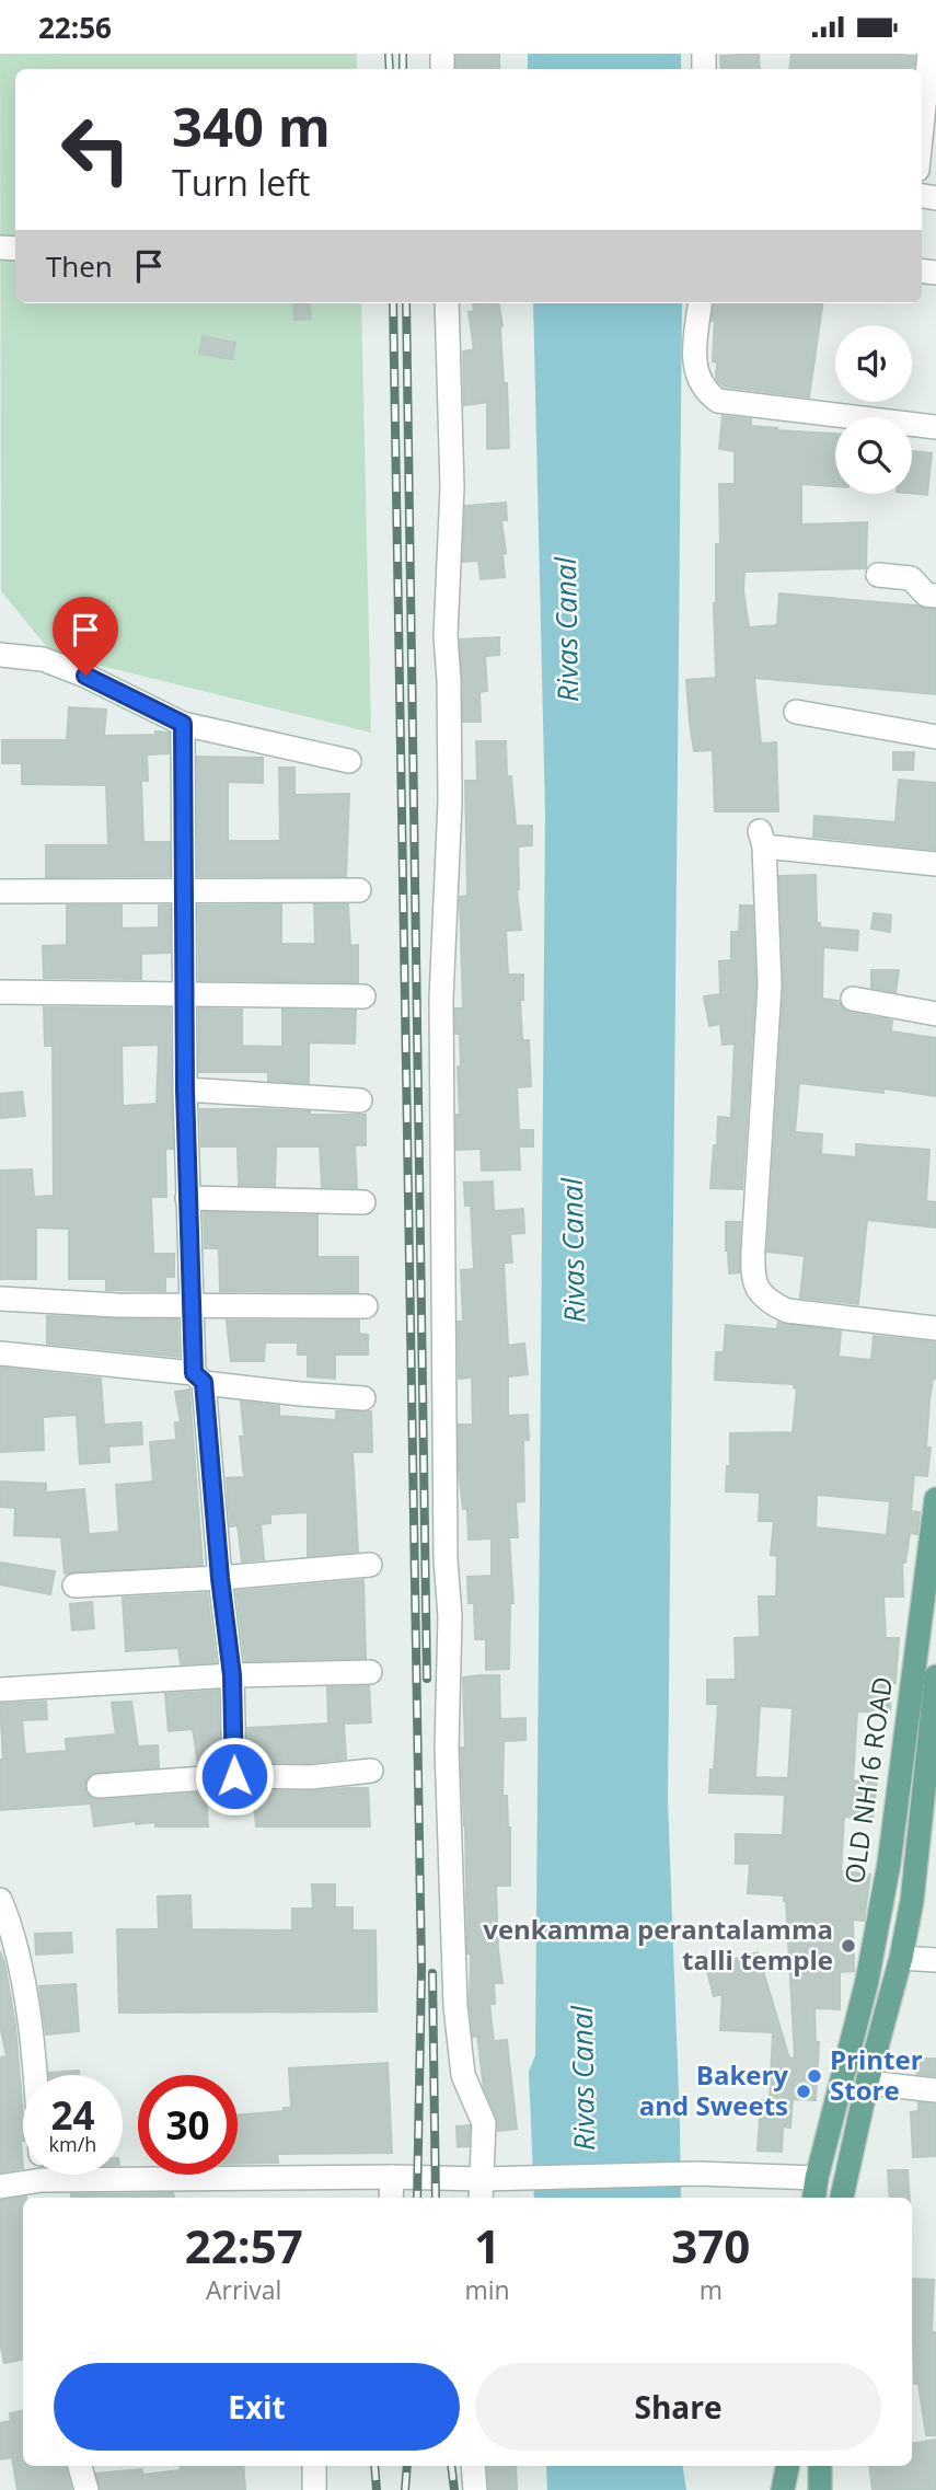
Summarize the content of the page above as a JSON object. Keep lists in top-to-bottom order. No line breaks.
{"streets":{"main road":["OLD NH16 ROAD"]},"water":["Rivas Canal"],"places":["venkamma perantalamma talli temple","Printer Store","Bakery and Sweets"],"page":{"status":"22:56","turn":["340 m","Turn left"],"then":"Then","speed":"24 km/h","limit":"30","eta":["22:57","Arrival","1","min","370","m"],"buttons":["Exit","Share"]}}
